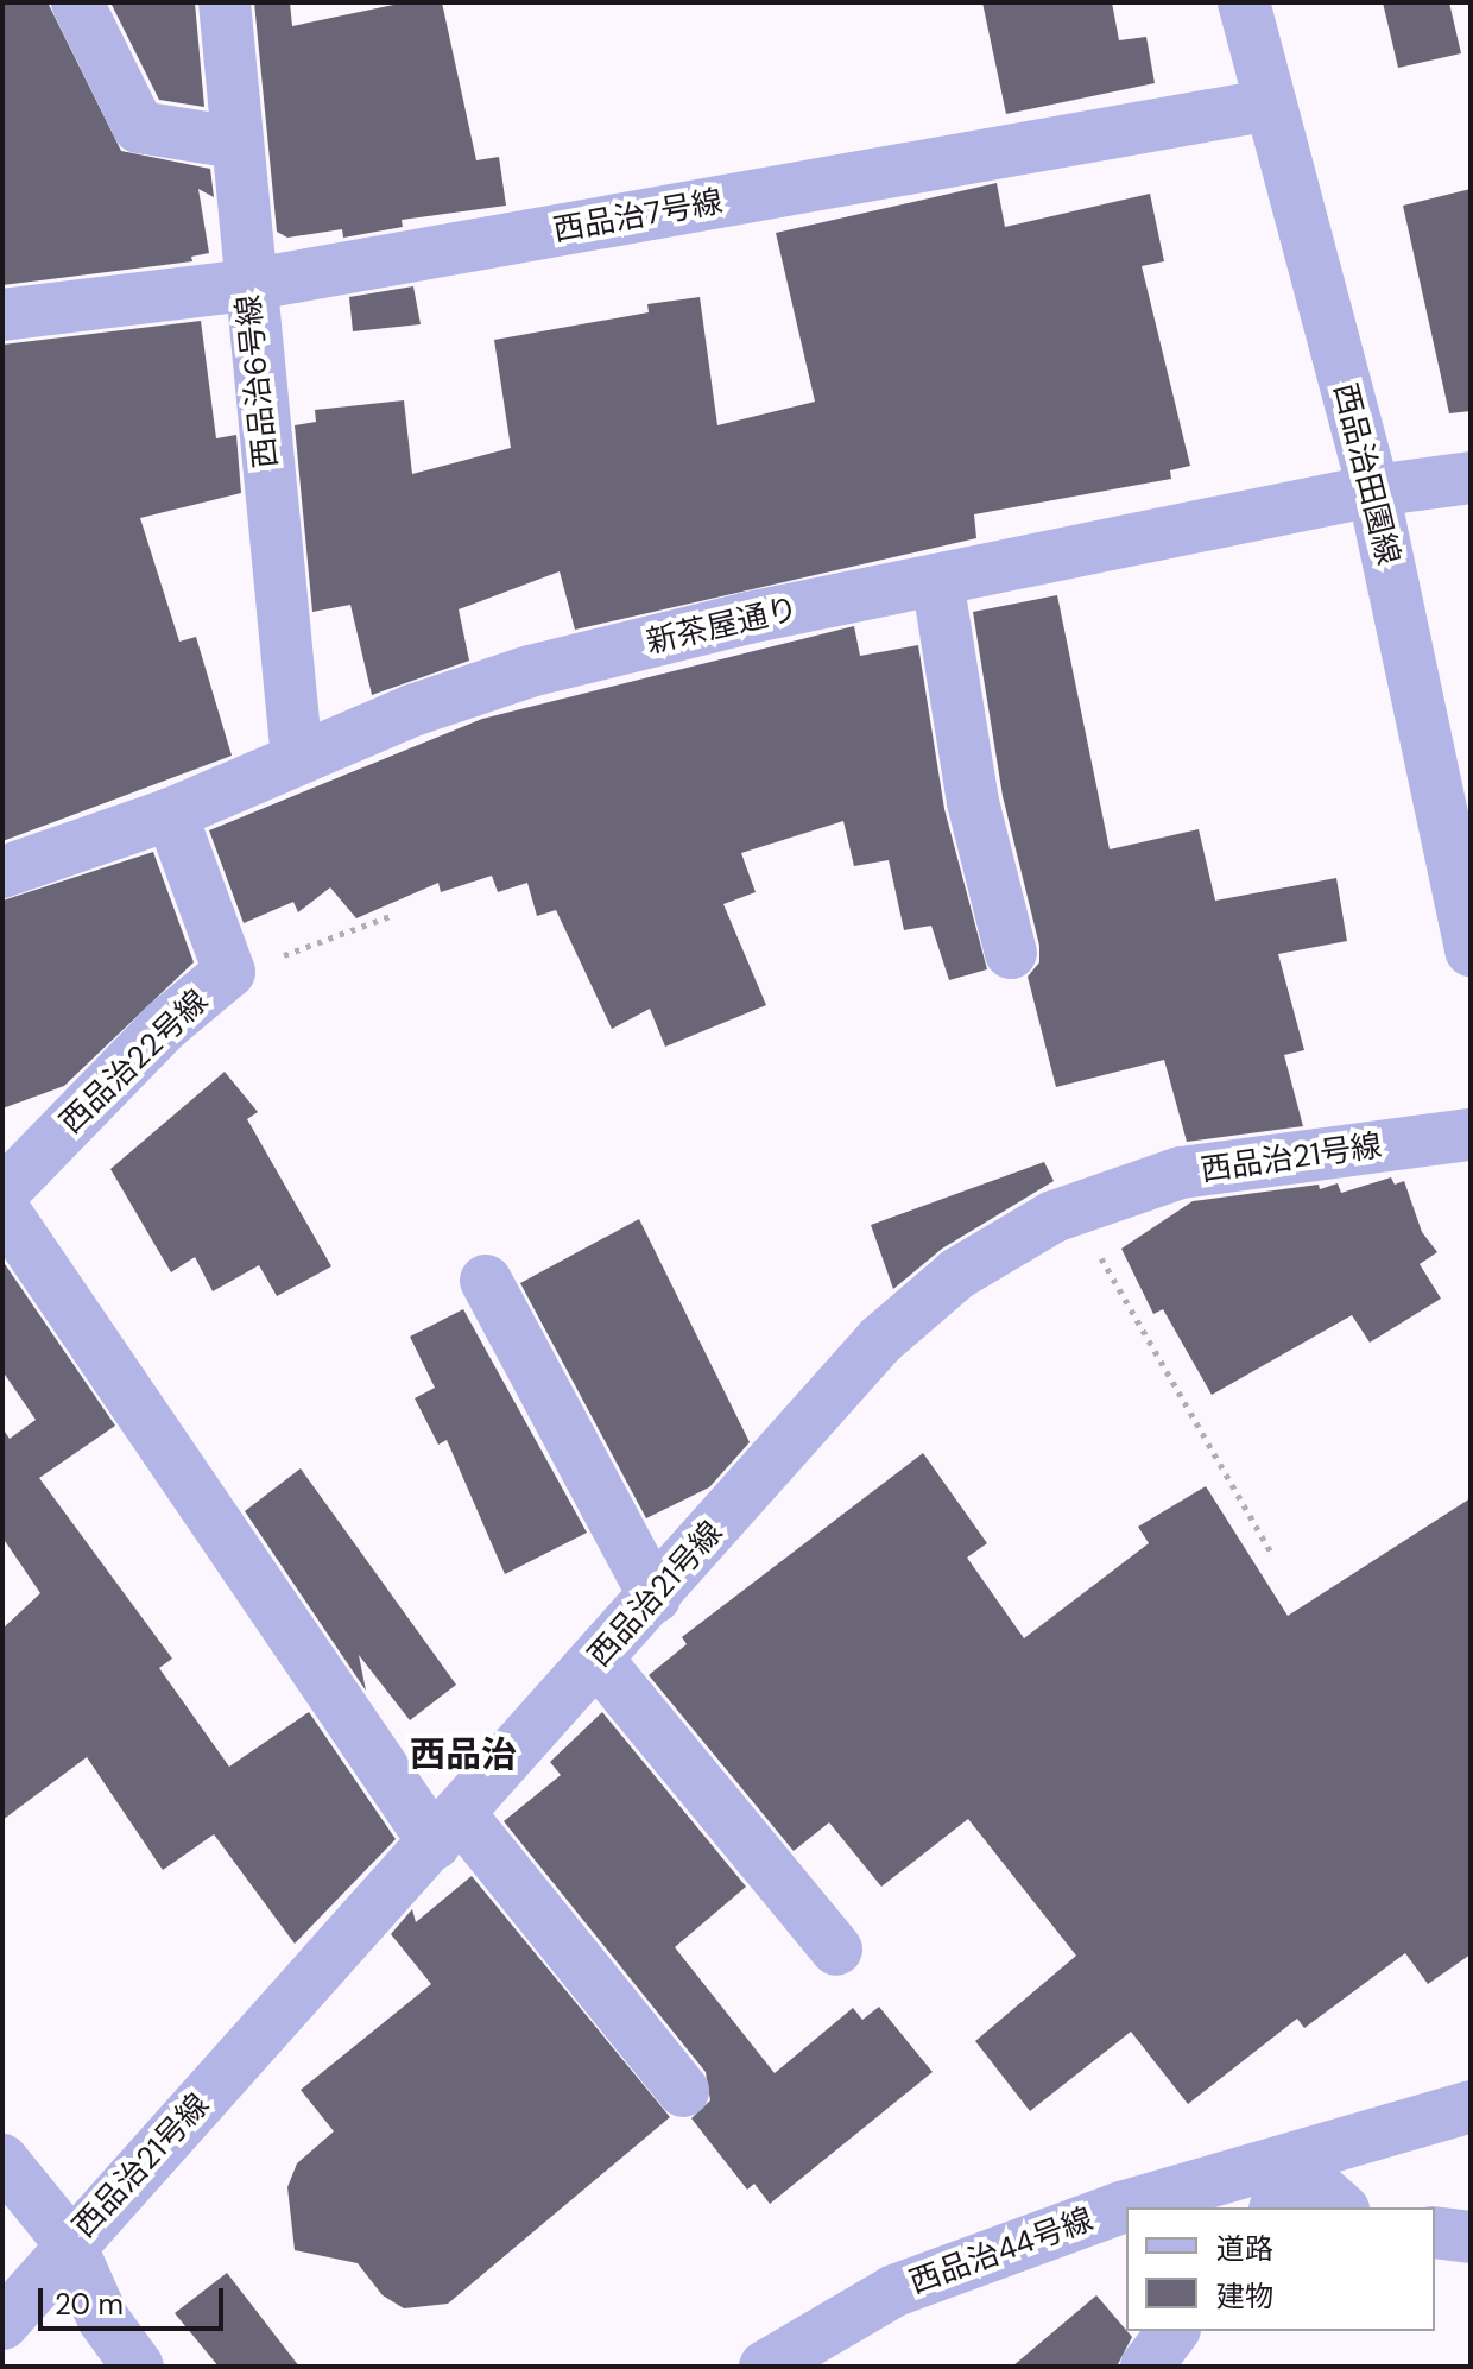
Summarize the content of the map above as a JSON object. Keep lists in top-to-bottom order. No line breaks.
{"streets":{"street":["西品治7号線","西品治6号線","西品治田園線","新茶屋通り","西品治22号線","西品治21号線","西品治44号線"]},"crossings":[["西品治7号線","西品治6号線"],["西品治7号線","西品治田園線"],["西品治6号線","新茶屋通り"],["西品治田園線","新茶屋通り"],["新茶屋通り","西品治22号線"]],"districts":["西品治"],"legend":["道路","建物"],"scale_bar":"20 m"}
